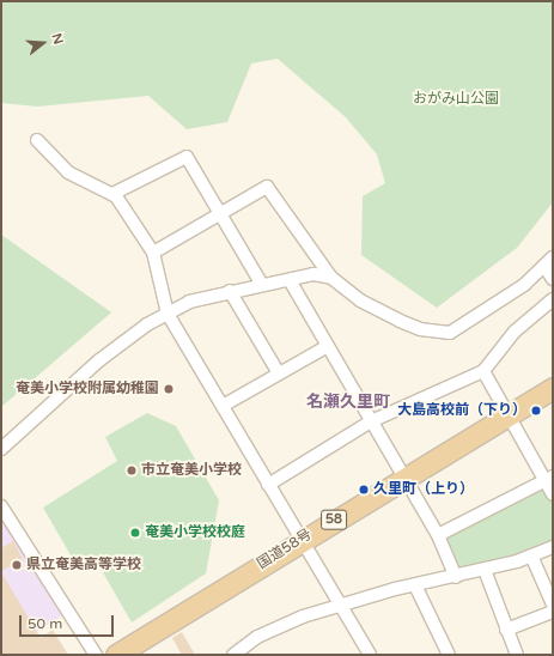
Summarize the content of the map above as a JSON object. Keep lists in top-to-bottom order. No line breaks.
{"streets":{"highway":["58","国道58号"]},"districts":["名瀬久里町"],"parks":["おがみ山公園"],"places":["奄美小学校附属幼稚園","大島高校前（下り）","市立奄美小学校","久里町（上り）","奄美小学校校庭","県立奄美高等学校"],"scale_bar":"50 m","north":"right"}
